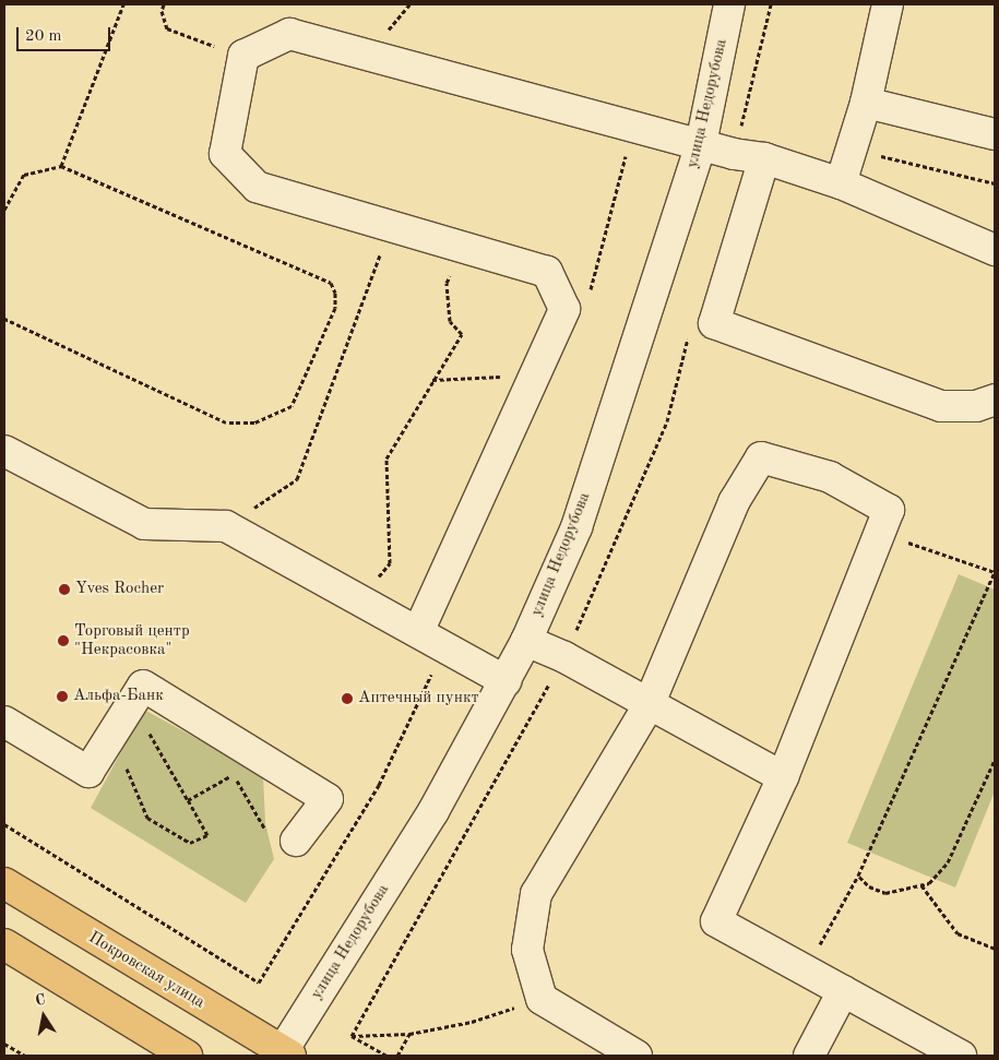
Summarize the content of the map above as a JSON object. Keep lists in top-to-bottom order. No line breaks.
{"streets":{"main road":["Покровская улица"],"street":["улица Недорубова"]},"crossings":[["улица Недорубова","Покровская улица"]],"places":["Yves Rocher","Торговый центр \"Некрасовка\"","Альфа-Банк","Аптечный пункт"],"scale_bar":"20 m","north":"top"}
